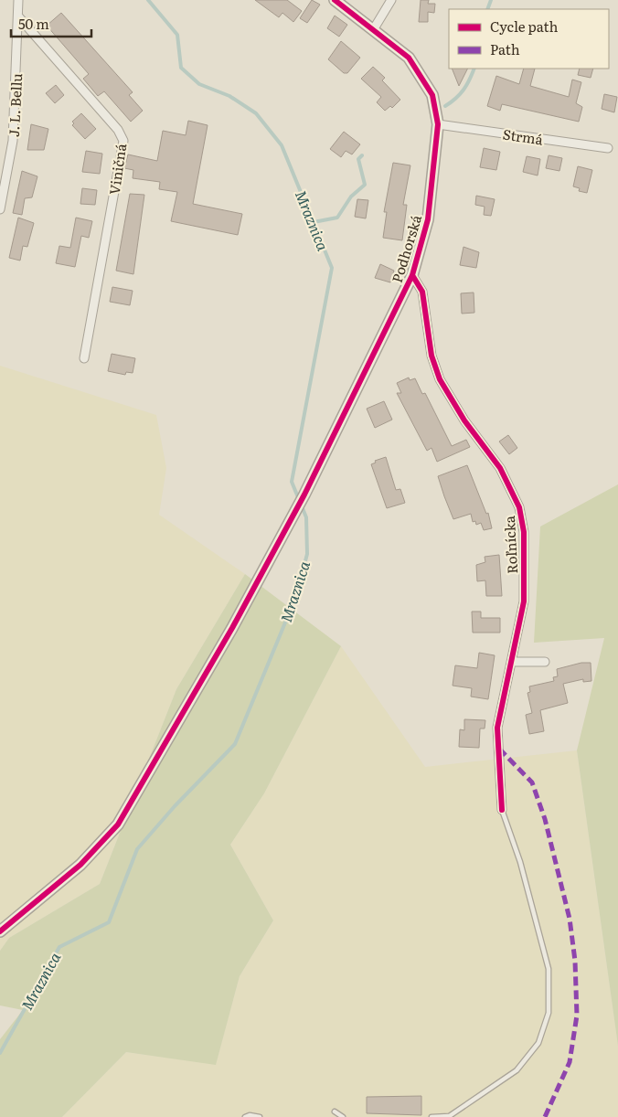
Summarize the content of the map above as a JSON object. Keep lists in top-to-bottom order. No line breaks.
{"streets":{"street":["J. L. Bellu","Strmá","Viničná","Podhorská","Roľnícka"]},"crossings":[["J. L. Bellu","Viničná"],["Strmá","Podhorská"],["Podhorská","Roľnícka"]],"water":["Mraznica"],"legend":["Cycle path","Path"],"scale_bar":"50 m"}
